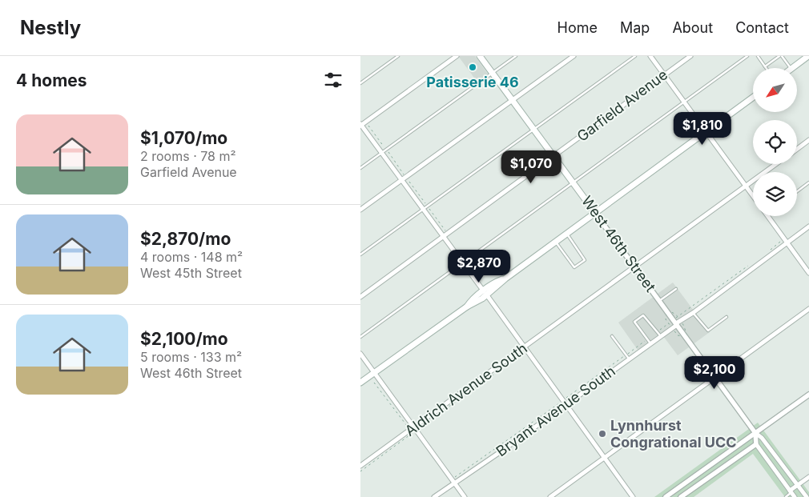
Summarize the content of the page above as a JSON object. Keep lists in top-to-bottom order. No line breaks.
{"streets":{"main road":["West 46th Street"],"street":["Garfield Avenue","Aldrich Avenue South","Bryant Avenue South"]},"crossings":[["Garfield Avenue","West 46th Street"],["West 46th Street","Aldrich Avenue South"],["West 46th Street","Bryant Avenue South"]],"places":["Patisserie 46","Lynnhurst Congrational UCC"],"north":"bottom left","page":{"header":"Nestly","nav":["Home","Map","About","Contact"],"heading":"4 homes","list":[{"name":"$1,070/mo","note":"2 rooms · 78 m² · Garfield Avenue"},{"name":"$2,870/mo","note":"4 rooms · 148 m² · West 45th Street"},{"name":"$2,100/mo","note":"5 rooms · 133 m² · West 46th Street"}],"price":["$1,810","$1,070","$2,870","$2,100"]}}
